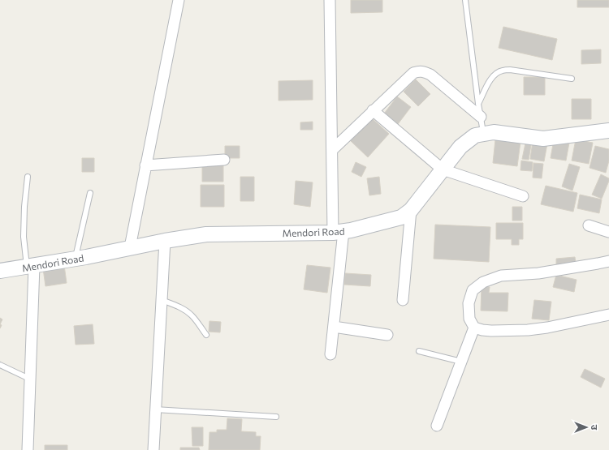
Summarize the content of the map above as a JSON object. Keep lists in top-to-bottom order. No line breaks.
{"streets":{"main road":["Mendori Road"]},"north":"right"}
